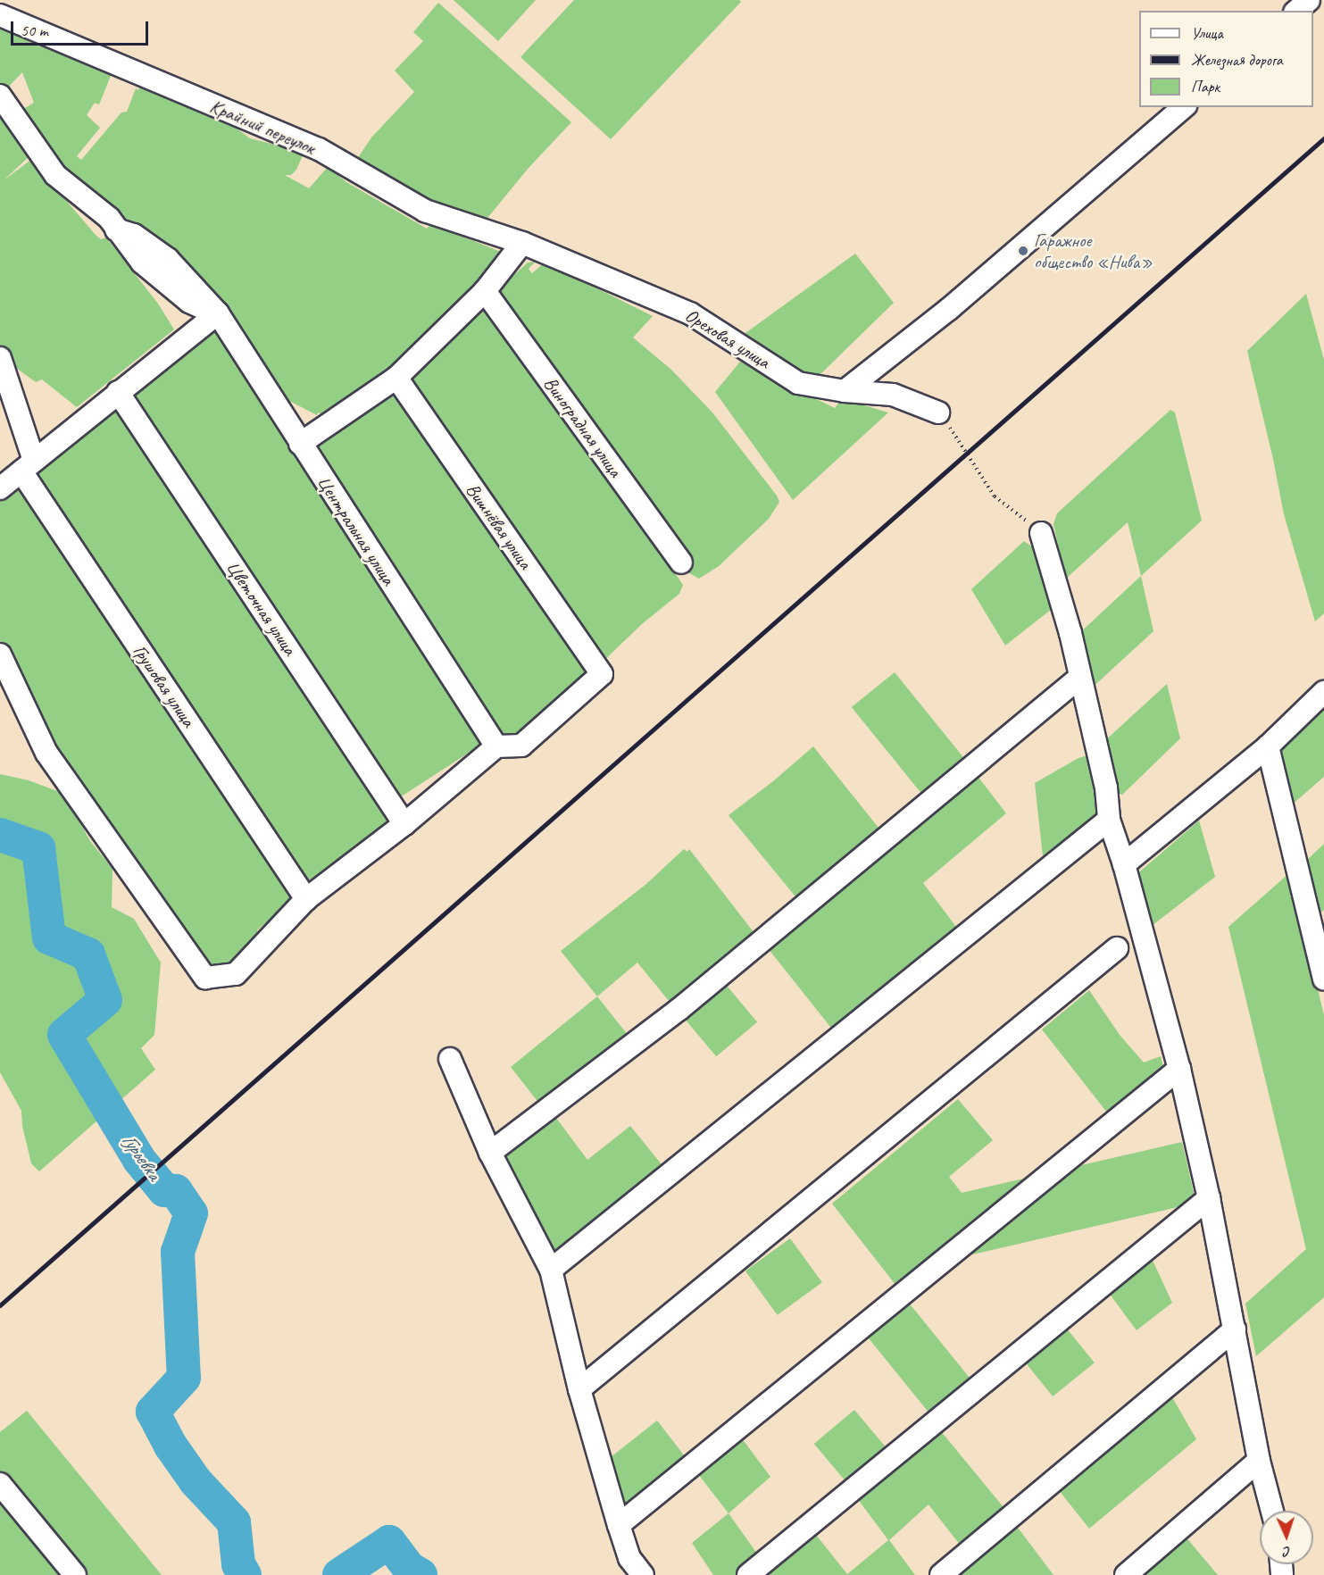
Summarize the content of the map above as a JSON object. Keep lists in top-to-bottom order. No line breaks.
{"streets":{"street":["Крайний переулок","Ореховая улица","Виноградная улица","Вишнёвая улица","Центральная улица","Цветочная улица","Грушовая улица"]},"crossings":[["Крайний переулок","Ореховая улица"],["Вишнёвая улица","Центральная улица"]],"water":["Гурьевка"],"places":["Гаражное общество «Нива»"],"legend":["Улица","Железная дорога","Парк"],"scale_bar":"50 m","north":"bottom"}
